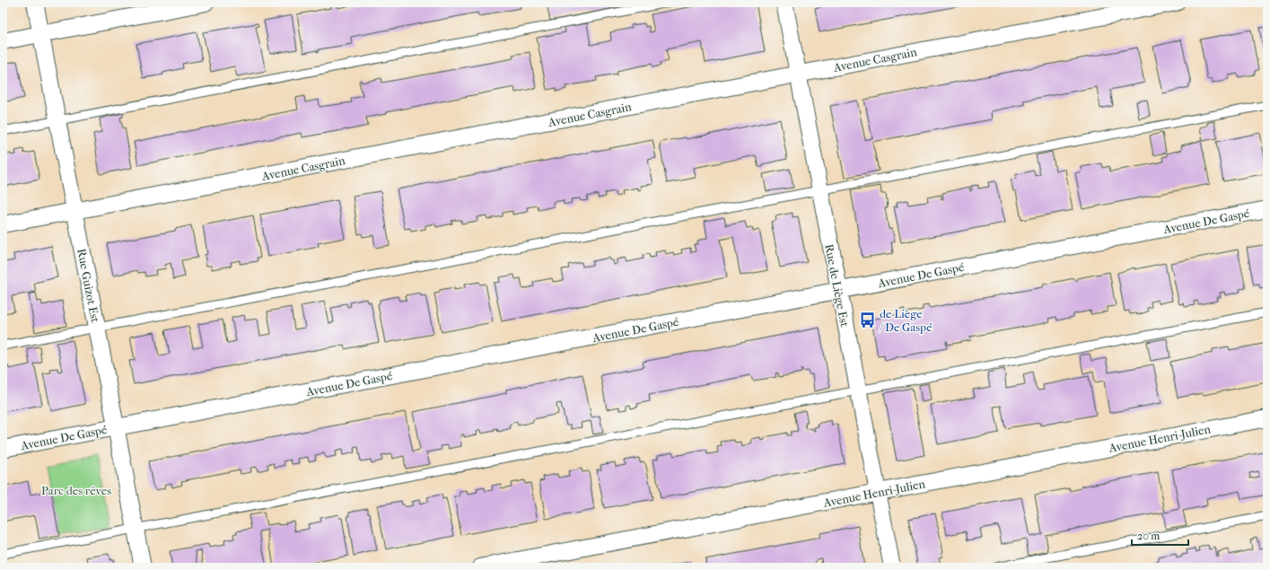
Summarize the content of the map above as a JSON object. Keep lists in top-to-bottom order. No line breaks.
{"streets":{"street":["Avenue Casgrain","Avenue De Gaspé","Rue Guizot Est","Rue de Liège Est","Avenue Henri-Julien"]},"crossings":[["Avenue Casgrain","Rue Guizot Est"],["Avenue Casgrain","Rue de Liège Est"],["Avenue De Gaspé","Rue Guizot Est"],["Avenue De Gaspé","Rue de Liège Est"],["Rue de Liège Est","Avenue Henri-Julien"]],"parks":["Parc des rêves"],"places":{"bus stop":["de Liège / De Gaspé"]},"scale_bar":"20 m"}
